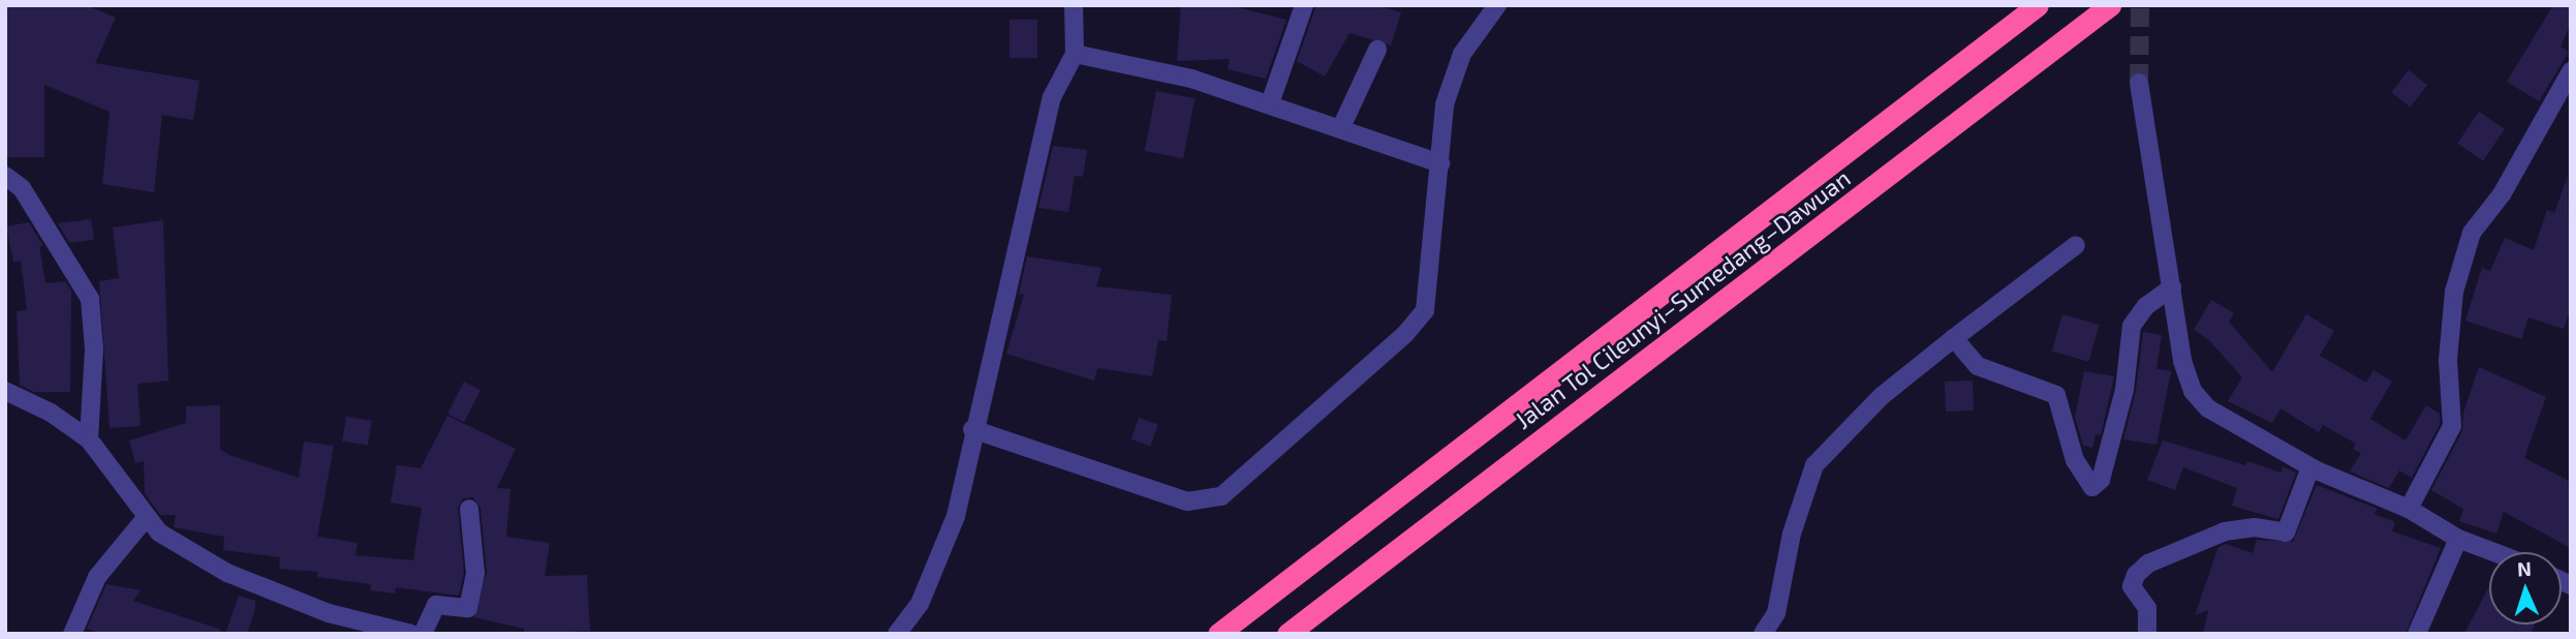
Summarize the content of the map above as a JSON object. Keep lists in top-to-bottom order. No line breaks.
{"streets":{"highway":["Jalan Tol Cileunyi–Sumedang–Dawuan"]},"north":"top"}
